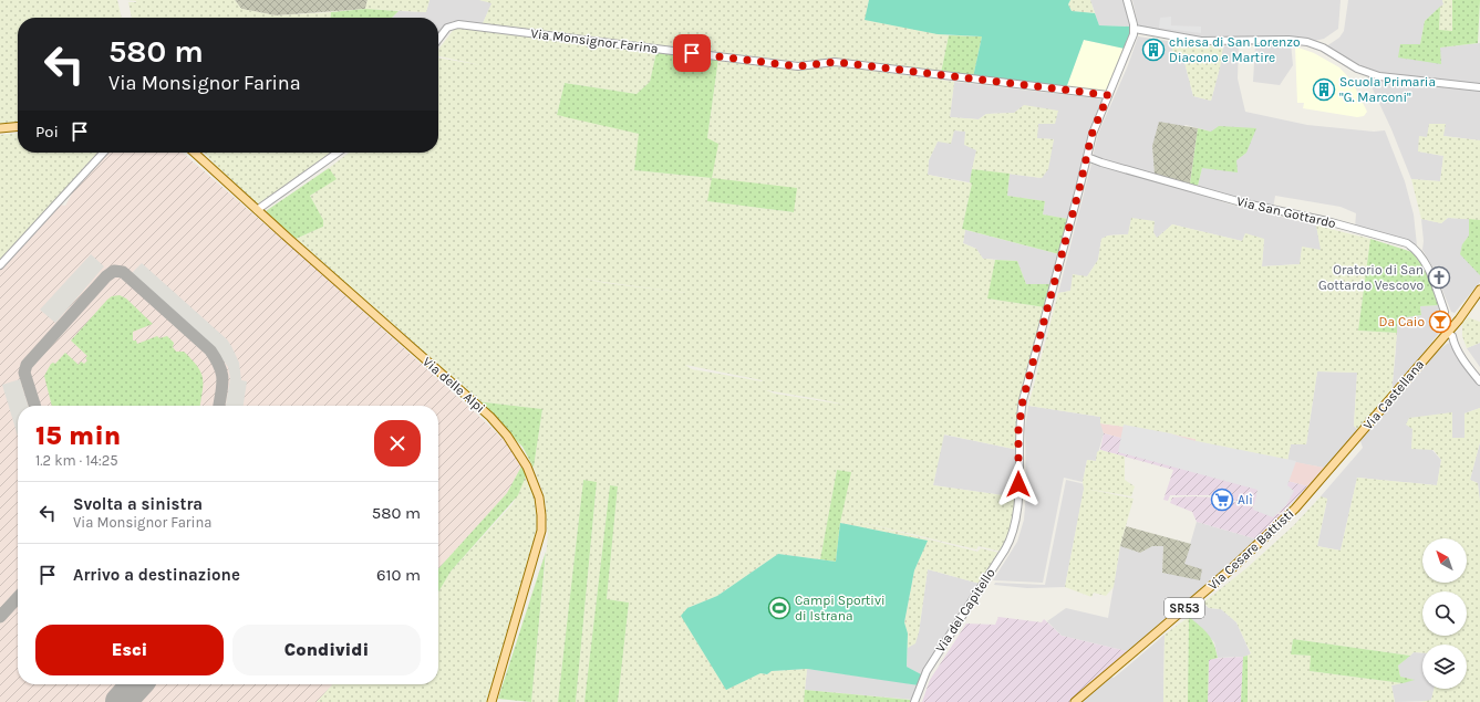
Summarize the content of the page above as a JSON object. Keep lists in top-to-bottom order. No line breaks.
{"streets":{"main road":["Via delle Alpi","Via Castellana","Via Cesare Battisti","SR53"],"street":["Via Monsignor Farina","Via San Gottardo","Via del Capitello"]},"crossings":[["Via Monsignor Farina","Via del Capitello"],["Via San Gottardo","Via del Capitello"],["Via Castellana","Via Cesare Battisti"]],"places":{"building":["chiesa di San Lorenzo Diacono e Martire","Scuola Primaria \"G. Marconi\""],"church":["Oratorio di San Gottardo Vescovo"],"bar":["Da Caio"],"supermarket":["Alì"],"sports":["Campi Sportivi di Istrana"]},"north":"top left","page":{"turn":["580 m","Via Monsignor Farina"],"then":"Poi","heading":["15 min","1.2 km · 14:25"],"list":[{"name":"Svolta a sinistra","note":"Via Monsignor Farina","value":"580 m"},{"name":"Arrivo a destinazione","value":"610 m"}],"buttons":["Esci","Condividi"]}}
